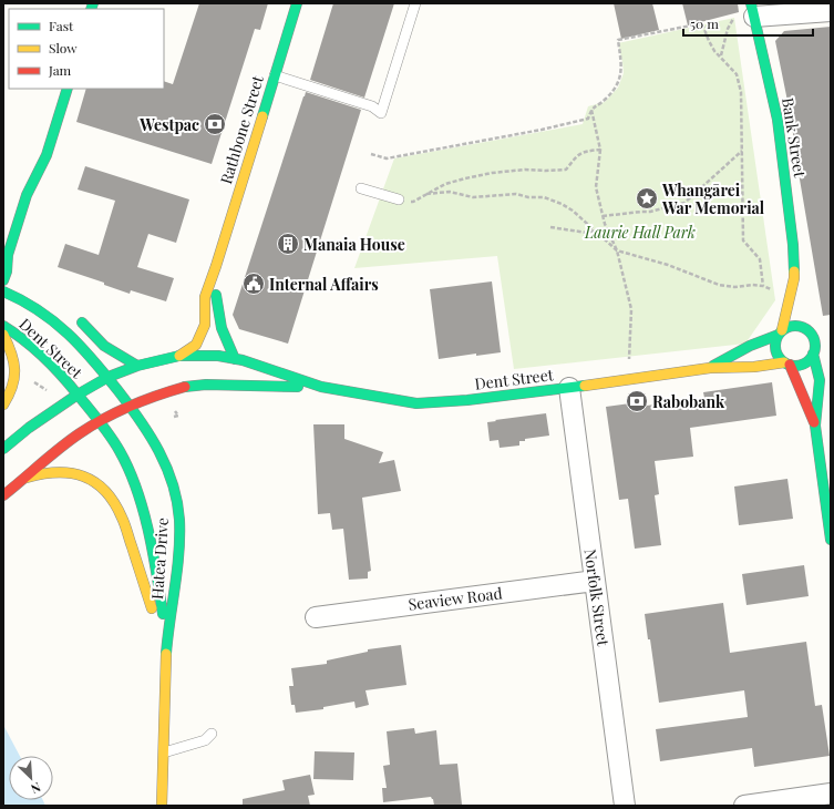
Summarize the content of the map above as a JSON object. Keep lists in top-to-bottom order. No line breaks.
{"streets":{"main road":["Rathbone Street","Bank Street","Dent Street","Hatea Drive"],"street":["Norfolk Street","Seaview Road"]},"crossings":[["Rathbone Street","Dent Street"],["Bank Street","Dent Street"],["Dent Street","Hatea Drive"],["Dent Street","Norfolk Street"],["Norfolk Street","Seaview Road"]],"parks":["Laurie Hall Park"],"places":{"bank":["Westpac","Rabobank"],"place":["Whangārei War Memorial"],"building":["Manaia House"],"public building":["Internal Affairs"]},"legend":["Fast","Slow","Jam"],"scale_bar":"50 m","north":"bottom right"}
